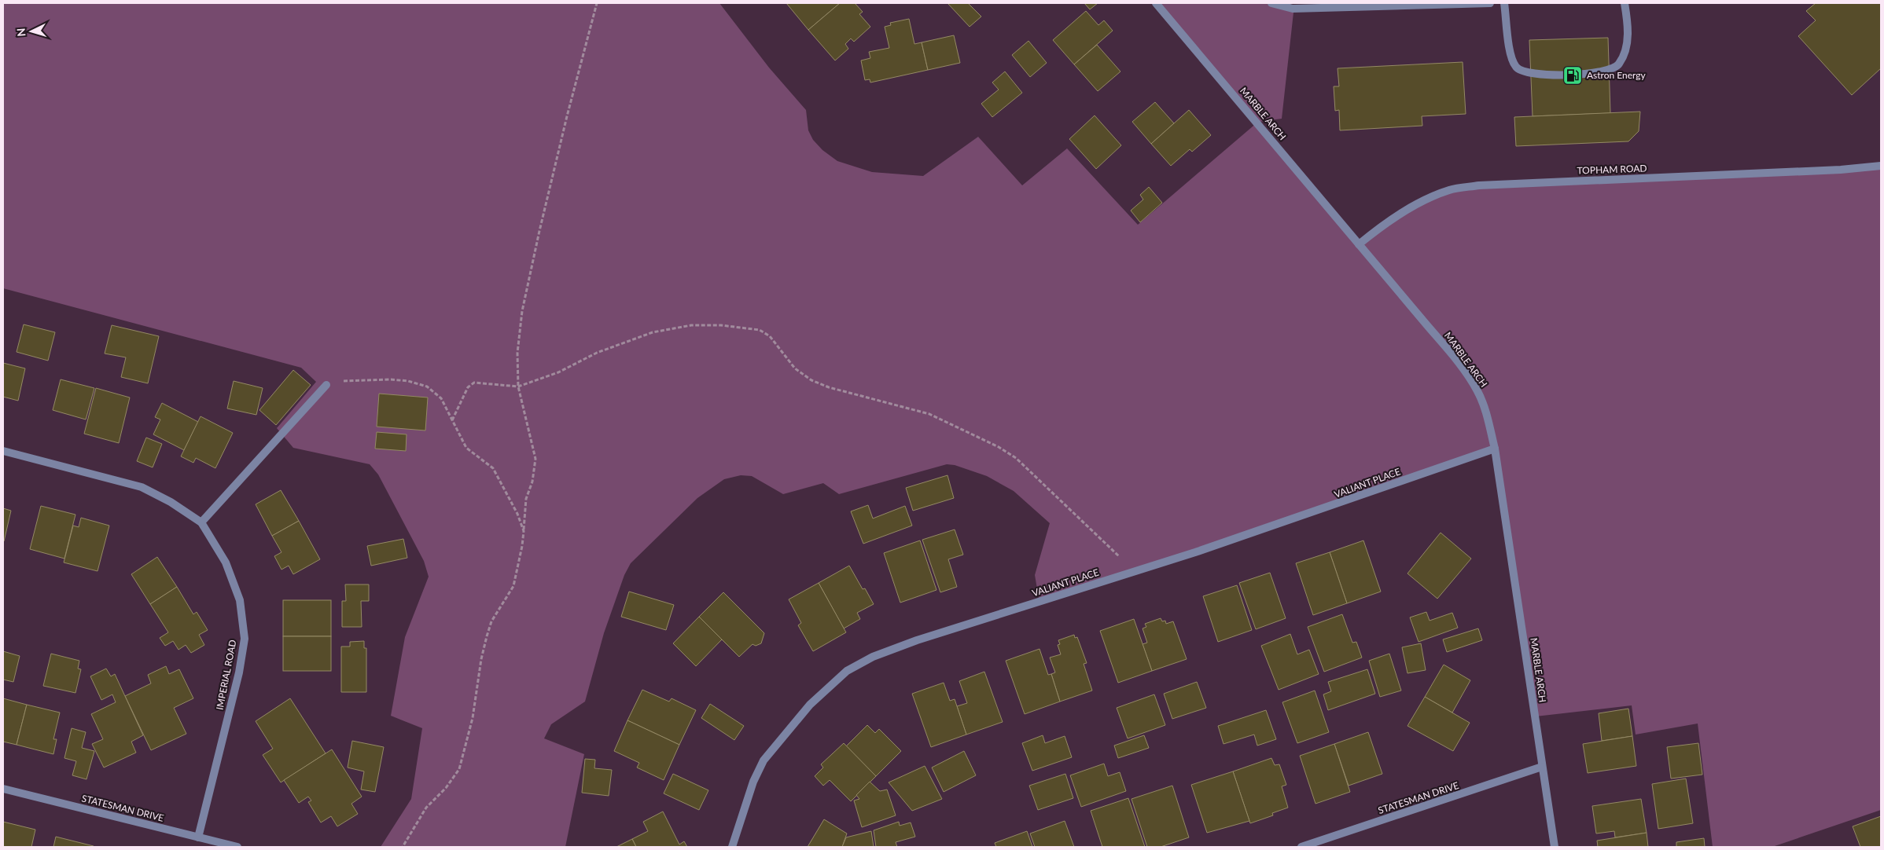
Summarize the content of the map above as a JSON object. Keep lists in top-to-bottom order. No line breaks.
{"streets":{"street":["MARBLE ARCH","TOPHAM ROAD","VALIANT PLACE","IMPERIAL ROAD","STATESMAN DRIVE"]},"crossings":[["MARBLE ARCH","TOPHAM ROAD"],["MARBLE ARCH","VALIANT PLACE"],["MARBLE ARCH","STATESMAN DRIVE"],["IMPERIAL ROAD","STATESMAN DRIVE"]],"places":{"fuel station":["Astron Energy"]},"north":"left"}
